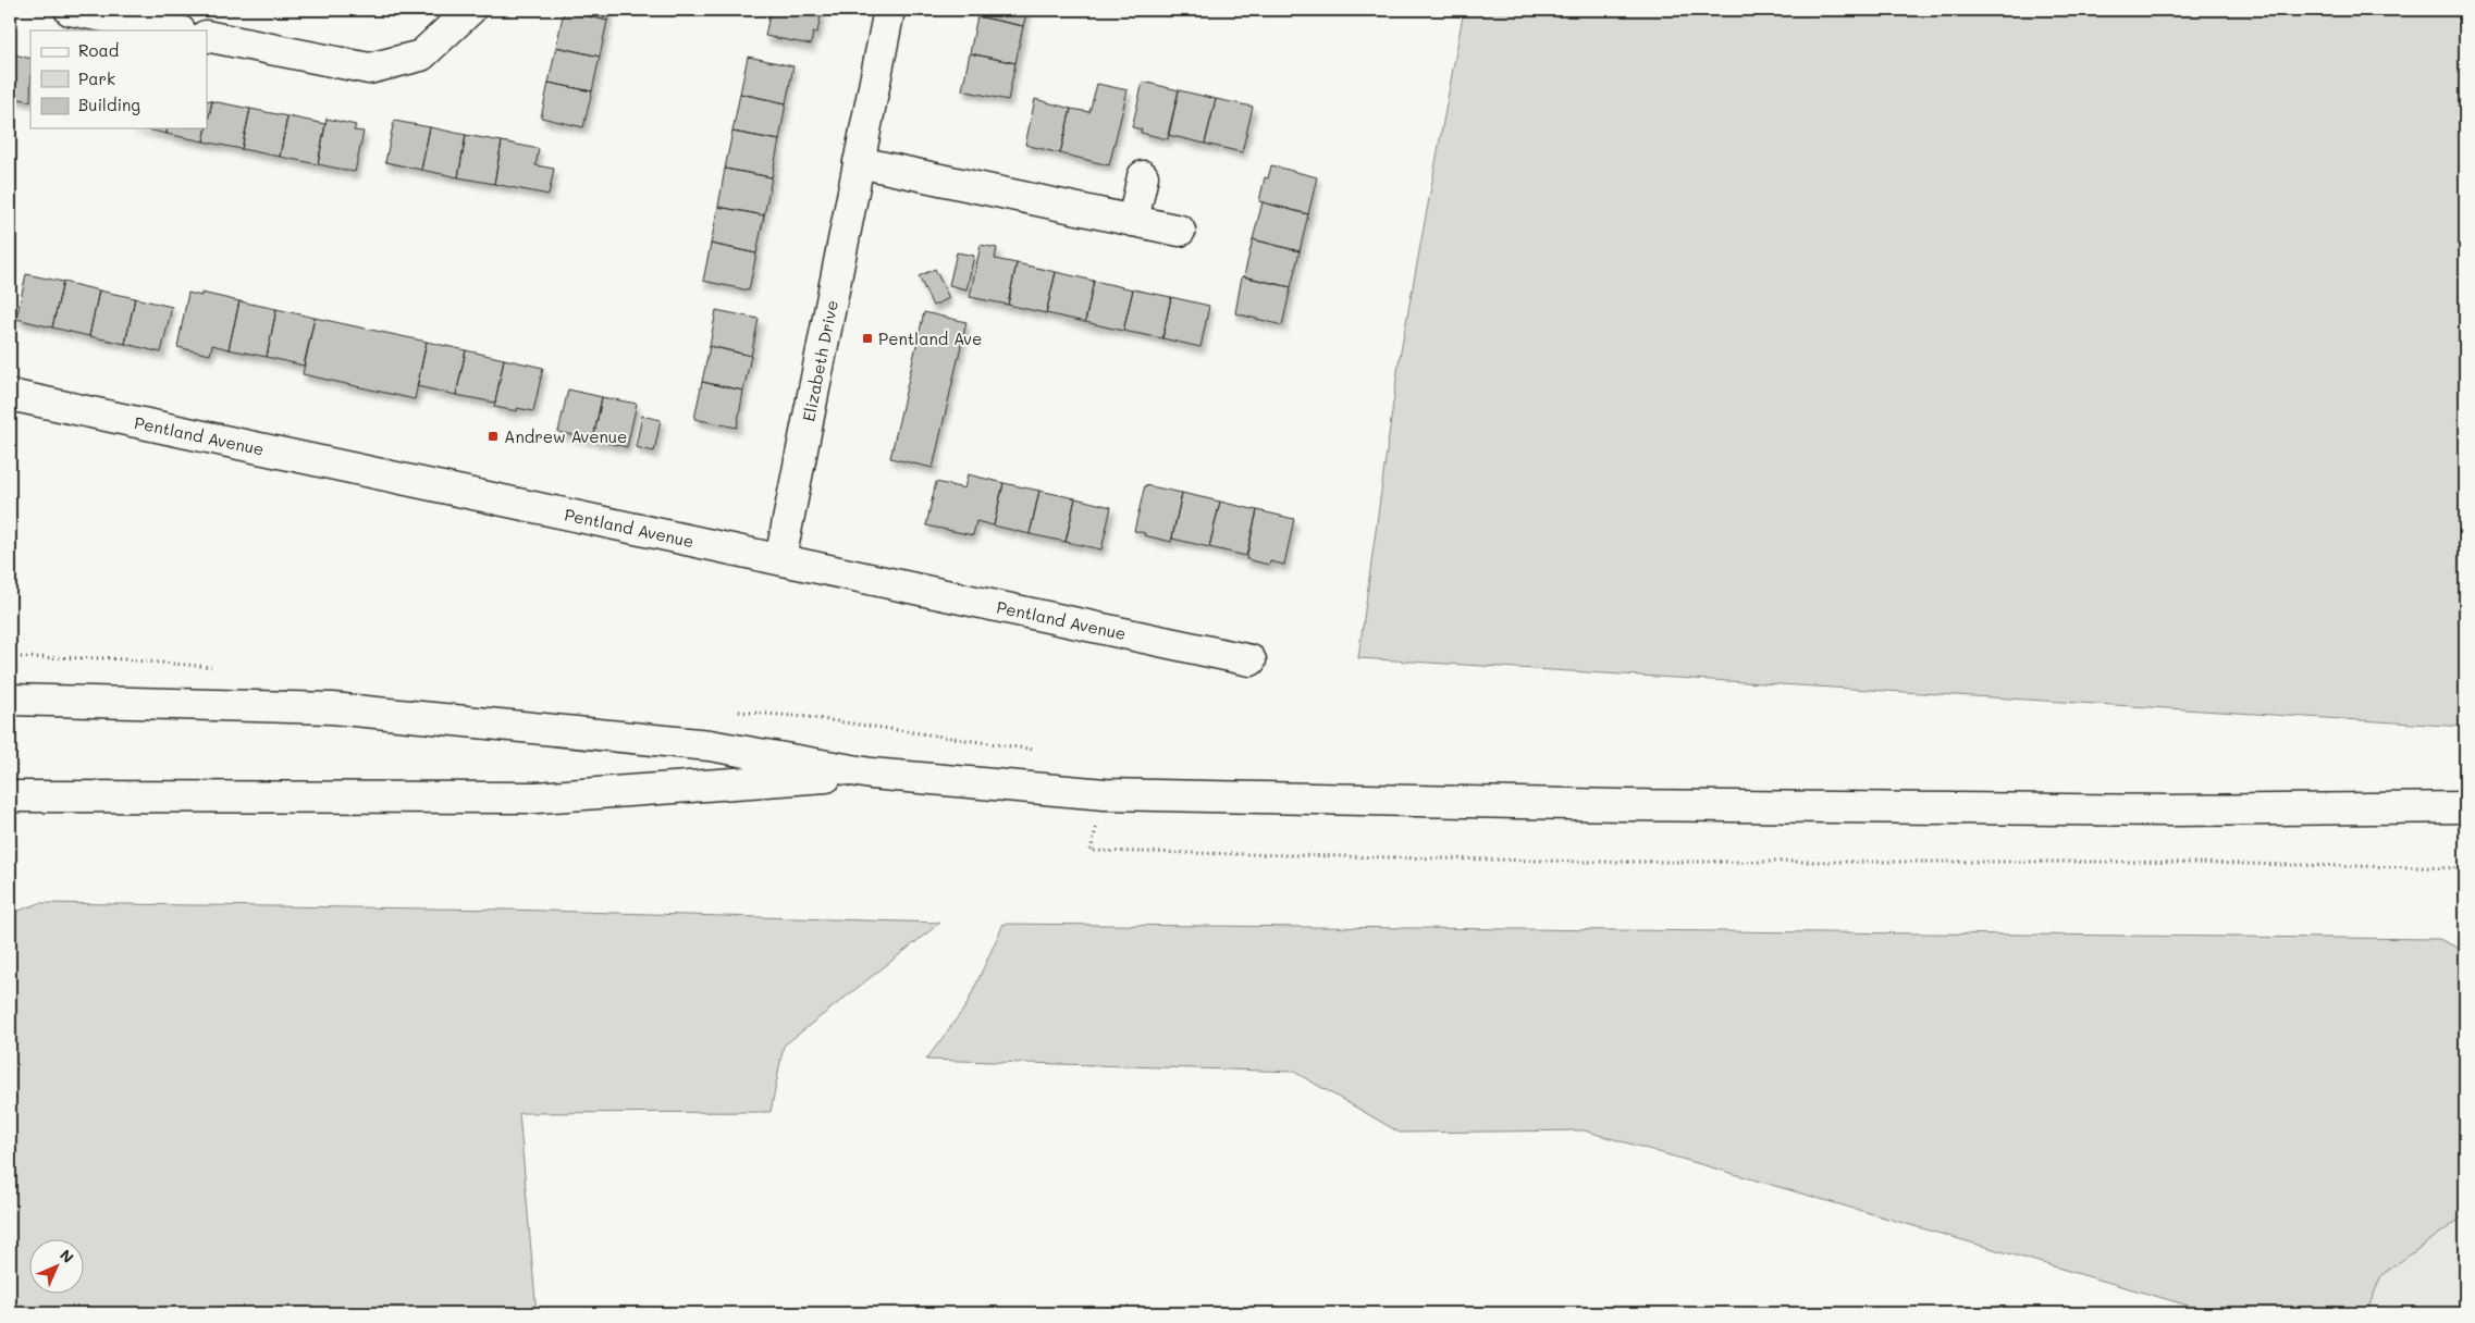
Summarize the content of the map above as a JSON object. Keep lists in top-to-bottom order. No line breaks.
{"streets":{"main road":["Elizabeth Drive","Pentland Avenue"]},"crossings":[["Elizabeth Drive","Pentland Avenue"]],"places":{"transit":["Pentland Ave","Andrew Avenue"]},"legend":["Road","Park","Building"],"north":"top right"}
